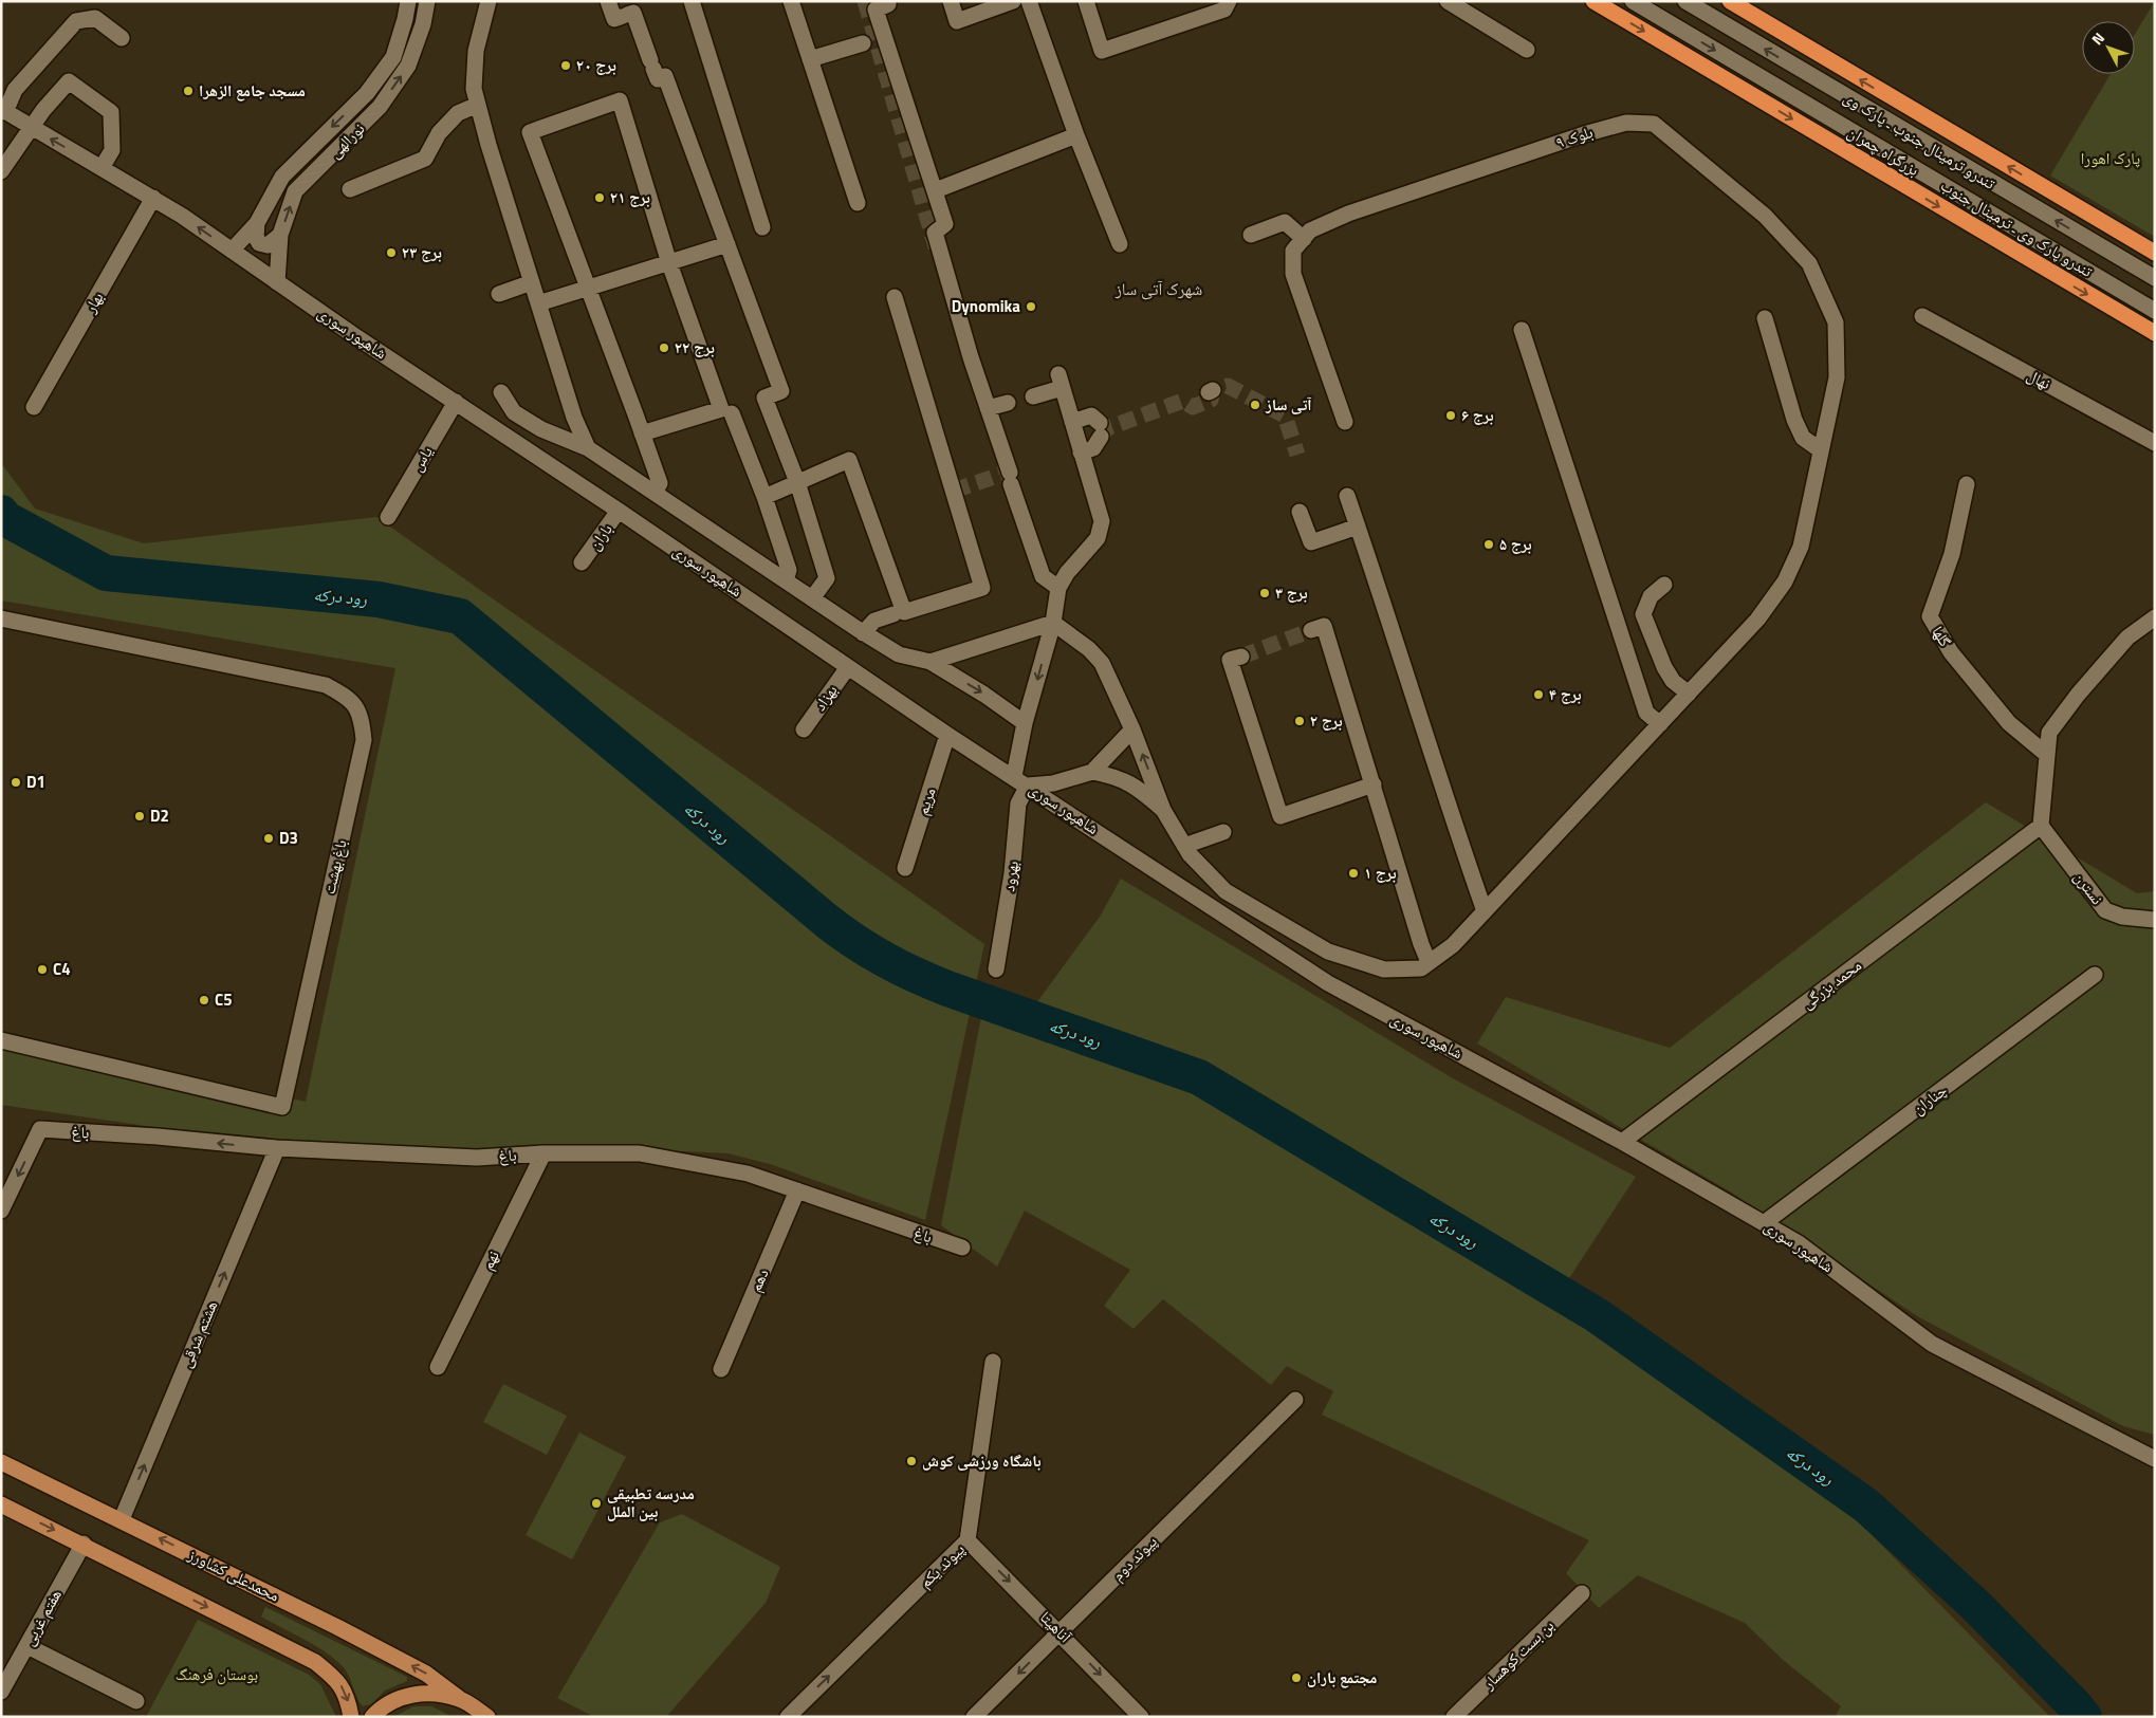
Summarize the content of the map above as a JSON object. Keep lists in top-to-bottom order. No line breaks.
{"streets":{"highway":["بزرگراه چمران"],"main road":["محمدعلی کشاورز"],"street":["بلوک ۹","نورالهی","تندرو ترمینال جنوب ـ پارک وی","تندرو پارک وی ـ ترمینال جنوب","بهار","شاهپور سوری","نهال","یاس","باران","گلها","بهزاد","مریم","باغ بهشت","بهرود","نسترن","محمد بزرگی","چناران","باغ","نهم","دهم","هشتم شرقی","پیوند دوم","پیوند یکم","هفتم غربی","آناهیتا","بن بست کوهسار"]},"crossings":[["نورالهی","شاهپور سوری"],["بهار","شاهپور سوری"],["شاهپور سوری","یاس"],["شاهپور سوری","باران"],["شاهپور سوری","بهزاد"],["شاهپور سوری","مریم"],["شاهپور سوری","بهرود"],["شاهپور سوری","محمد بزرگی"],["شاهپور سوری","چناران"],["نسترن","محمد بزرگی"],["باغ","نهم"],["باغ","دهم"],["باغ","هشتم شرقی"],["هشتم شرقی","محمدعلی کشاورز"],["پیوند دوم","آناهیتا"],["پیوند یکم","آناهیتا"]],"one_way":["تندرو ترمینال جنوب ـ پارک وی","تندرو پارک وی ـ ترمینال جنوب","هشتم شرقی","پیوند یکم","آناهیتا"],"districts":["شهرک آتی ساز"],"water":["رود درکه"],"parks":["پارک اهورا","بوستان فرهنگ"],"places":["برج ۲۰","مسجد جامع الزهرا","برج ۲۱","برج ۲۳","Dynomika","برج ۲۲","آتی ساز","برج ۶","برج ۵","برج ۳","برج ۴","برج ۲","D1","D2","D3","برج ۱","C4","C5","باشگاه ورزشی کوش","مدرسه تطبیقی بین الملل","مجتمع باران"],"north":"top left"}
